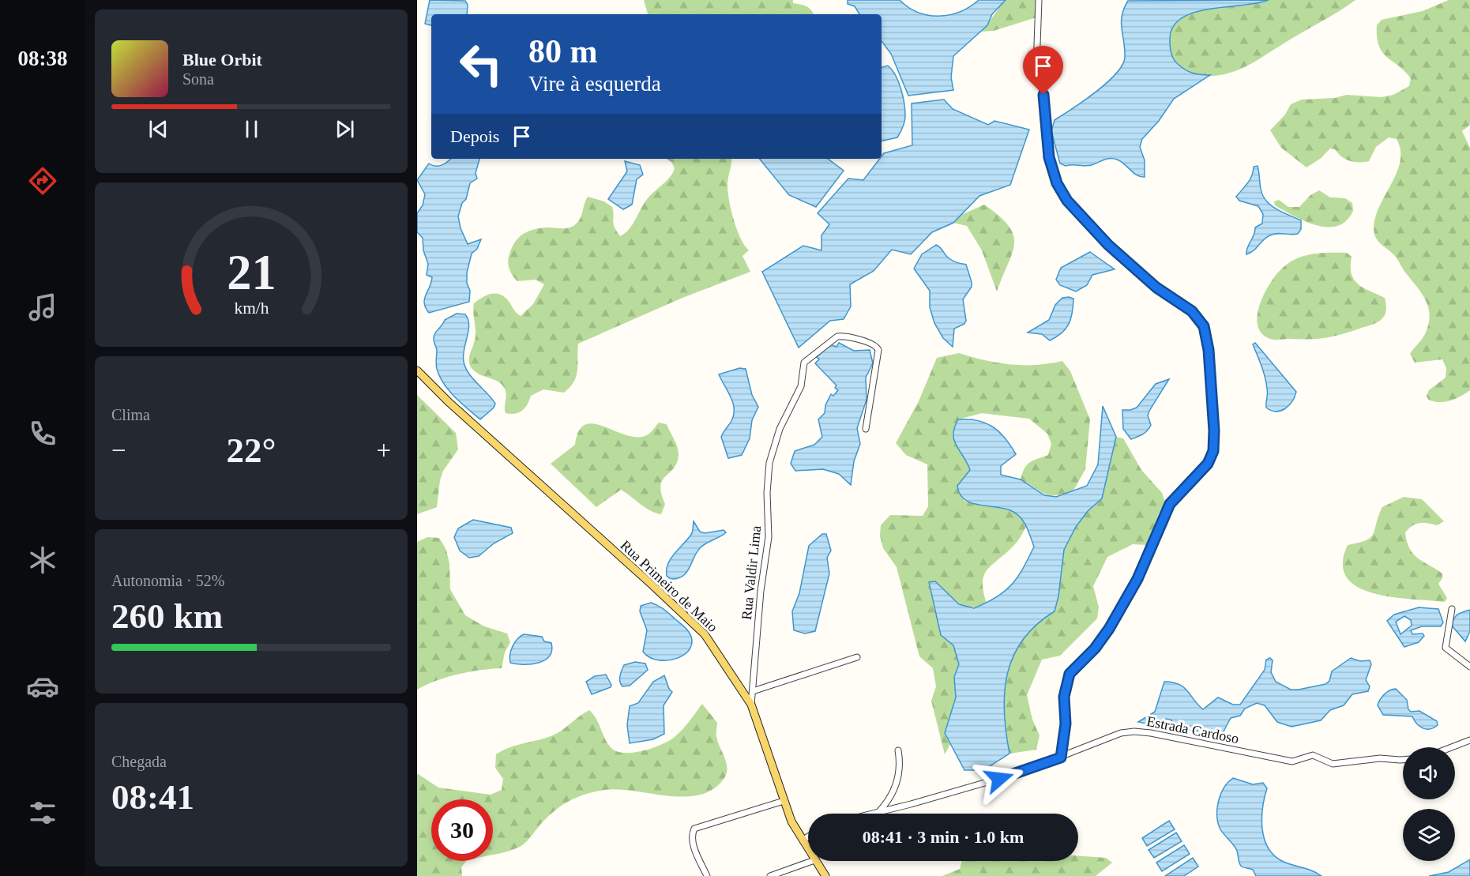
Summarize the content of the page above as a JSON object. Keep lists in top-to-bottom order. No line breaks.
{"streets":{"main road":["Rua Primeiro de Maio"],"street":["Rua Valdir Lima","Estrada Cardoso"]},"crossings":[["Rua Valdir Lima","Rua Primeiro de Maio"]],"page":{"tabs":"08:38","turn":["80 m","Vire à esquerda"],"song":["Blue Orbit","Sona"],"then":"Depois","tile":["Clima",["Autonomia · 52%","260 km"],["Chegada","08:41"]],"heat":["−","22°","+"],"limit":"30","trip":"08:41 · 3 min · 1.0 km","gauge":["21","km/h"]}}
